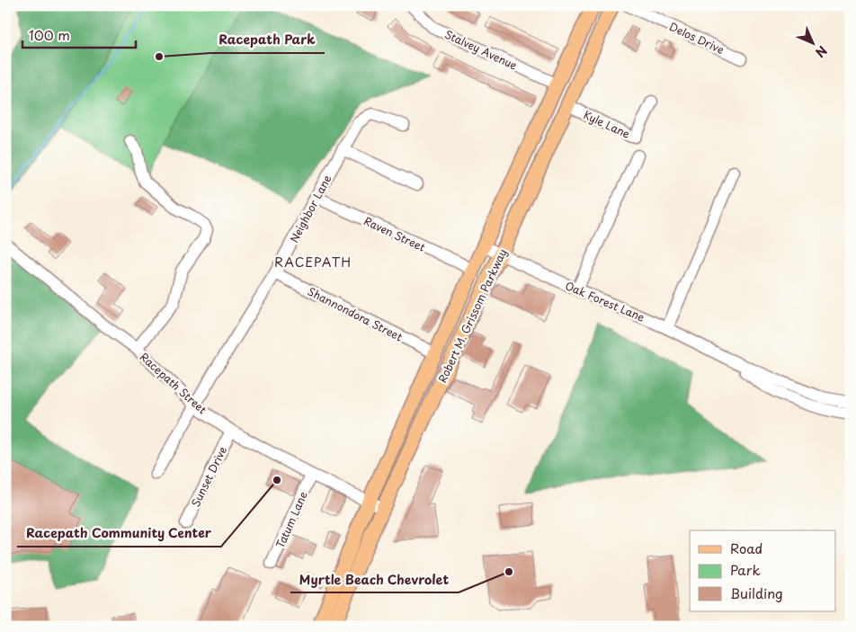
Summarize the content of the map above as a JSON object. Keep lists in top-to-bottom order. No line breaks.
{"streets":{"main road":["Robert M. Grissom Parkway"],"street":["Delos Drive","Stalvey Avenue","Kyle Lane","Neighbor Lane","Raven Street","Oak Forest Lane","Shannondora Street","Racepath Street","Sunset Drive","Tatum Lane"]},"crossings":[["Stalvey Avenue","Robert M. Grissom Parkway"],["Kyle Lane","Robert M. Grissom Parkway"],["Neighbor Lane","Raven Street"],["Neighbor Lane","Shannondora Street"],["Neighbor Lane","Racepath Street"],["Raven Street","Robert M. Grissom Parkway"],["Oak Forest Lane","Robert M. Grissom Parkway"],["Shannondora Street","Robert M. Grissom Parkway"],["Robert M. Grissom Parkway","Racepath Street"],["Racepath Street","Sunset Drive"],["Racepath Street","Tatum Lane"]],"districts":["RACEPATH"],"places":["Racepath Park","Racepath Community Center","Myrtle Beach Chevrolet"],"legend":["Road","Park","Building"],"scale_bar":"100 m","north":"bottom right"}
